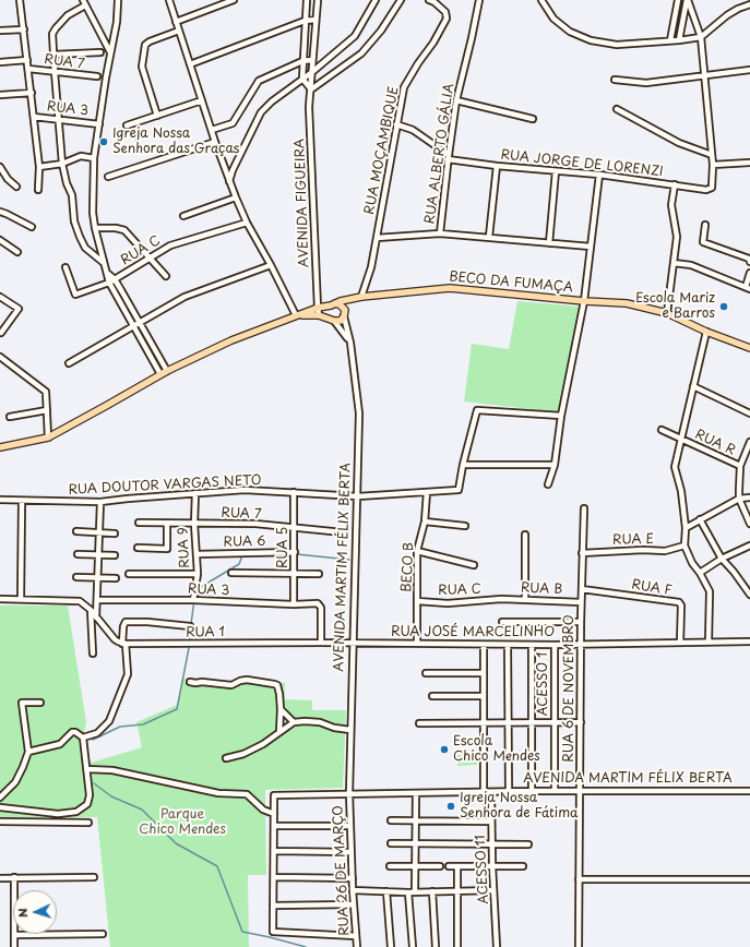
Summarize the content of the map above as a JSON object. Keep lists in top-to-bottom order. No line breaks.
{"streets":{"main road":["BECO DA FUMAÇA"],"street":["RUA 7","RUA 3","RUA MOÇAMBIQUE","RUA ALBERTO GÁLIA","RUA JORGE DE LORENZI","AVENIDA FIGUEIRA","RUA C","RUA R","RUA DOUTOR VARGAS NETO","RUA E","RUA 6","RUA 9","RUA 5","AVENIDA MARTIM FÉLIX BERTA","BECO B","RUA F","RUA B","RUA 1","RUA JOSÉ MARCELINHO","ACESSO 1","RUA 6 DE NOVEMBRO","ACESSO 11","RUA 26 DE MARÇO"]},"crossings":[["RUA 7","RUA 9"],["RUA 7","RUA 5"],["RUA 3","RUA 9"],["RUA 3","RUA 5"],["RUA 3","RUA 1"],["RUA MOÇAMBIQUE","RUA JORGE DE LORENZI"],["RUA MOÇAMBIQUE","BECO DA FUMAÇA"],["RUA ALBERTO GÁLIA","RUA JORGE DE LORENZI"],["RUA C","BECO B"],["RUA C","RUA B"],["BECO DA FUMAÇA","AVENIDA MARTIM FÉLIX BERTA"],["RUA DOUTOR VARGAS NETO","RUA 9"],["RUA DOUTOR VARGAS NETO","RUA 5"],["RUA DOUTOR VARGAS NETO","AVENIDA MARTIM FÉLIX BERTA"],["RUA DOUTOR VARGAS NETO","BECO B"],["RUA E","RUA 6 DE NOVEMBRO"],["RUA 6","RUA 9"],["RUA 6","RUA 5"],["AVENIDA MARTIM FÉLIX BERTA","RUA 1"],["AVENIDA MARTIM FÉLIX BERTA","RUA JOSÉ MARCELINHO"],["AVENIDA MARTIM FÉLIX BERTA","ACESSO 1"],["AVENIDA MARTIM FÉLIX BERTA","RUA 6 DE NOVEMBRO"],["AVENIDA MARTIM FÉLIX BERTA","ACESSO 11"],["AVENIDA MARTIM FÉLIX BERTA","RUA 26 DE MARÇO"],["BECO B","RUA JOSÉ MARCELINHO"],["RUA F","RUA JOSÉ MARCELINHO"],["RUA F","RUA 6 DE NOVEMBRO"],["RUA B","RUA 6 DE NOVEMBRO"],["RUA 1","RUA JOSÉ MARCELINHO"],["RUA JOSÉ MARCELINHO","ACESSO 1"],["RUA JOSÉ MARCELINHO","RUA 6 DE NOVEMBRO"]],"parks":["Parque Chico Mendes"],"places":["Igreja Nossa Senhora das Graças","Escola Mariz e Barros","Escola Chico Mendes","Igreja Nossa Senhora de Fátima"],"north":"left"}
